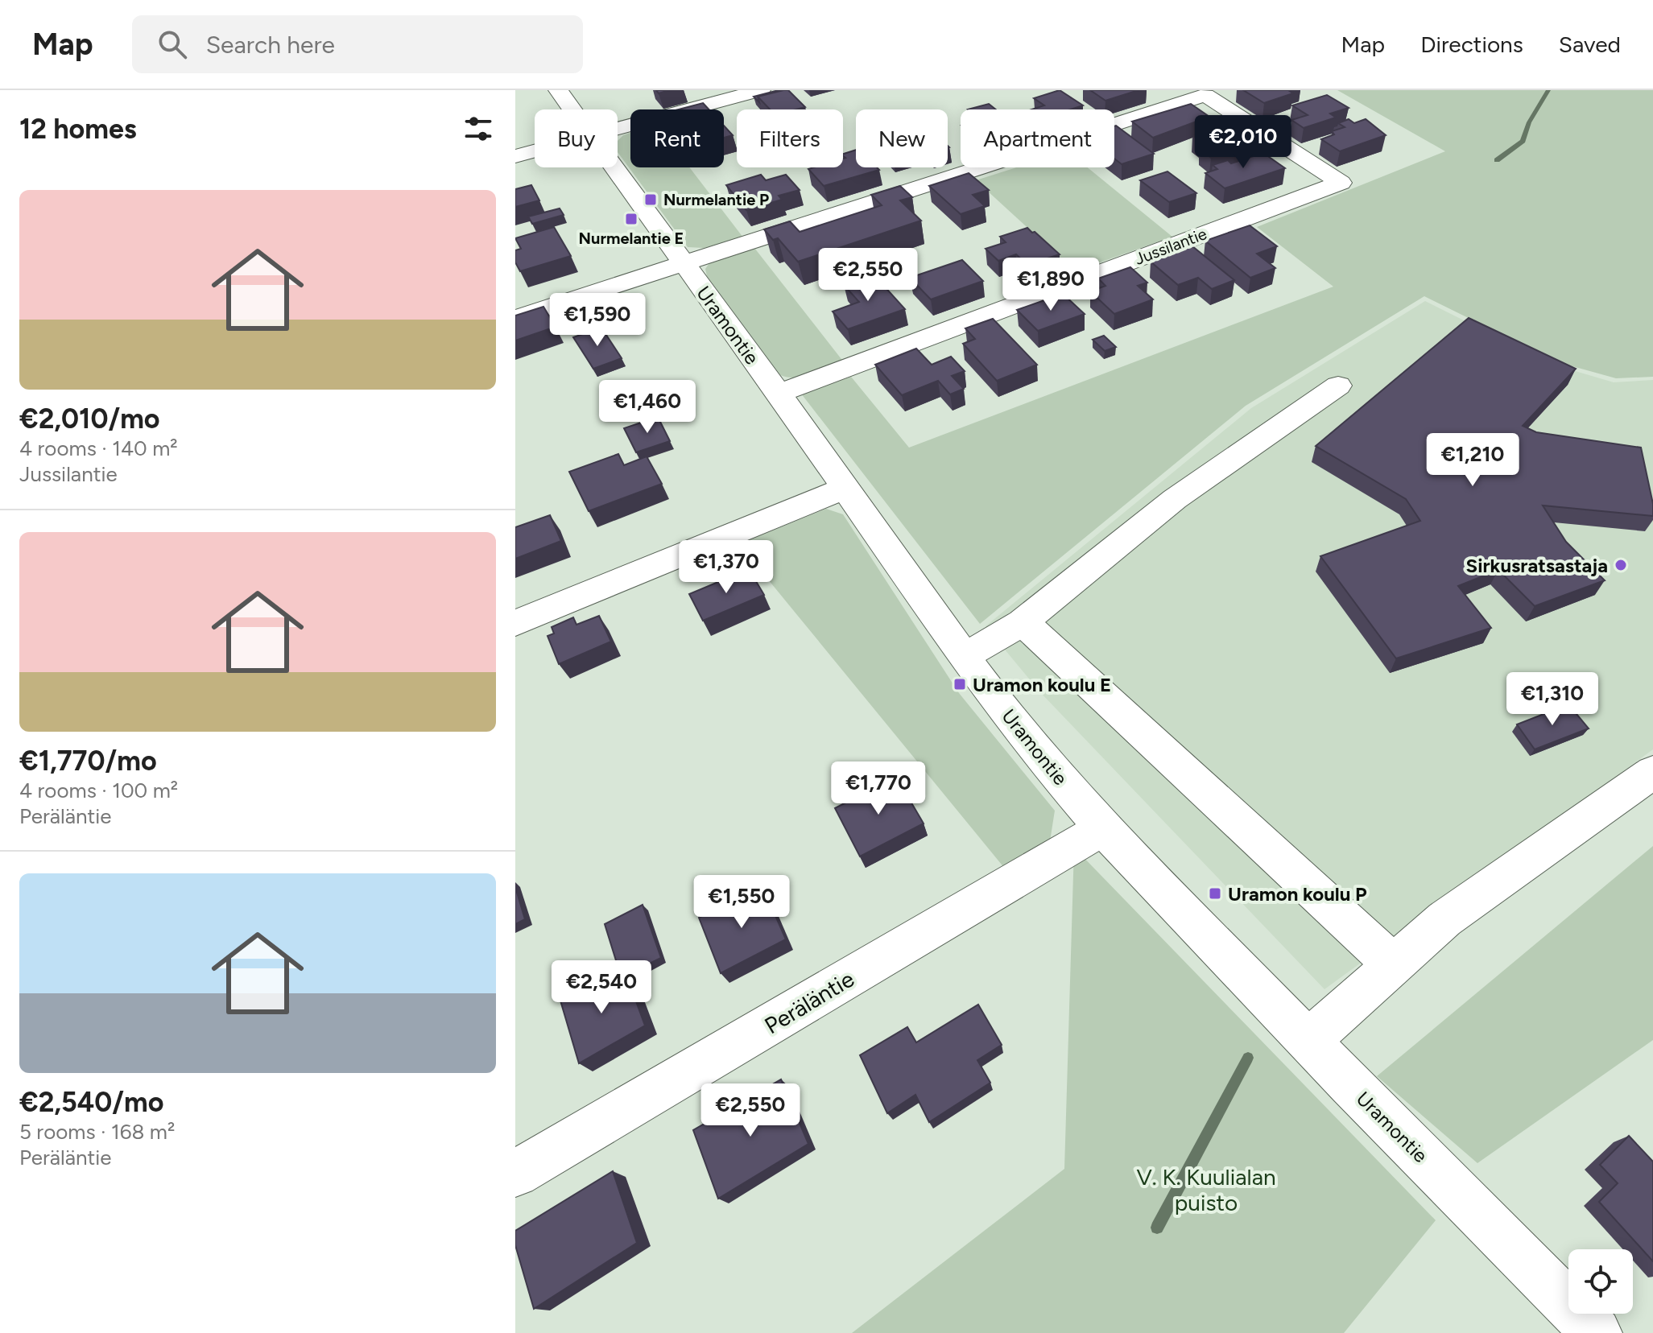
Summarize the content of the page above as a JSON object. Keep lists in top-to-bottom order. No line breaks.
{"streets":{"street":["Jussilantie","Uramontie","Peräläntie"]},"crossings":[["Jussilantie","Uramontie"],["Uramontie","Peräläntie"]],"parks":["V. K. Kuulialan puisto"],"places":{"transit":["Nurmelantie P","Nurmelantie E","Uramon koulu E","Uramon koulu P"],"other":["Sirkusratsastaja"]},"page":{"header":"Map","search":"Search here","nav":["Map","Directions","Saved"],"heading":"12 homes","chip":["Buy","Rent","Filters","New","Apartment"],"price":["€2,010","€2,550","€1,890","€1,590","€1,460","€1,210","€1,370","€1,310","€1,770","€1,550","€2,540","€2,550"],"list":[{"name":"€2,010/mo","note":"4 rooms · 140 m² · Jussilantie"},{"name":"€1,770/mo","note":"4 rooms · 100 m² · Peräläntie"},{"name":"€2,540/mo","note":"5 rooms · 168 m² · Peräläntie"}]}}
